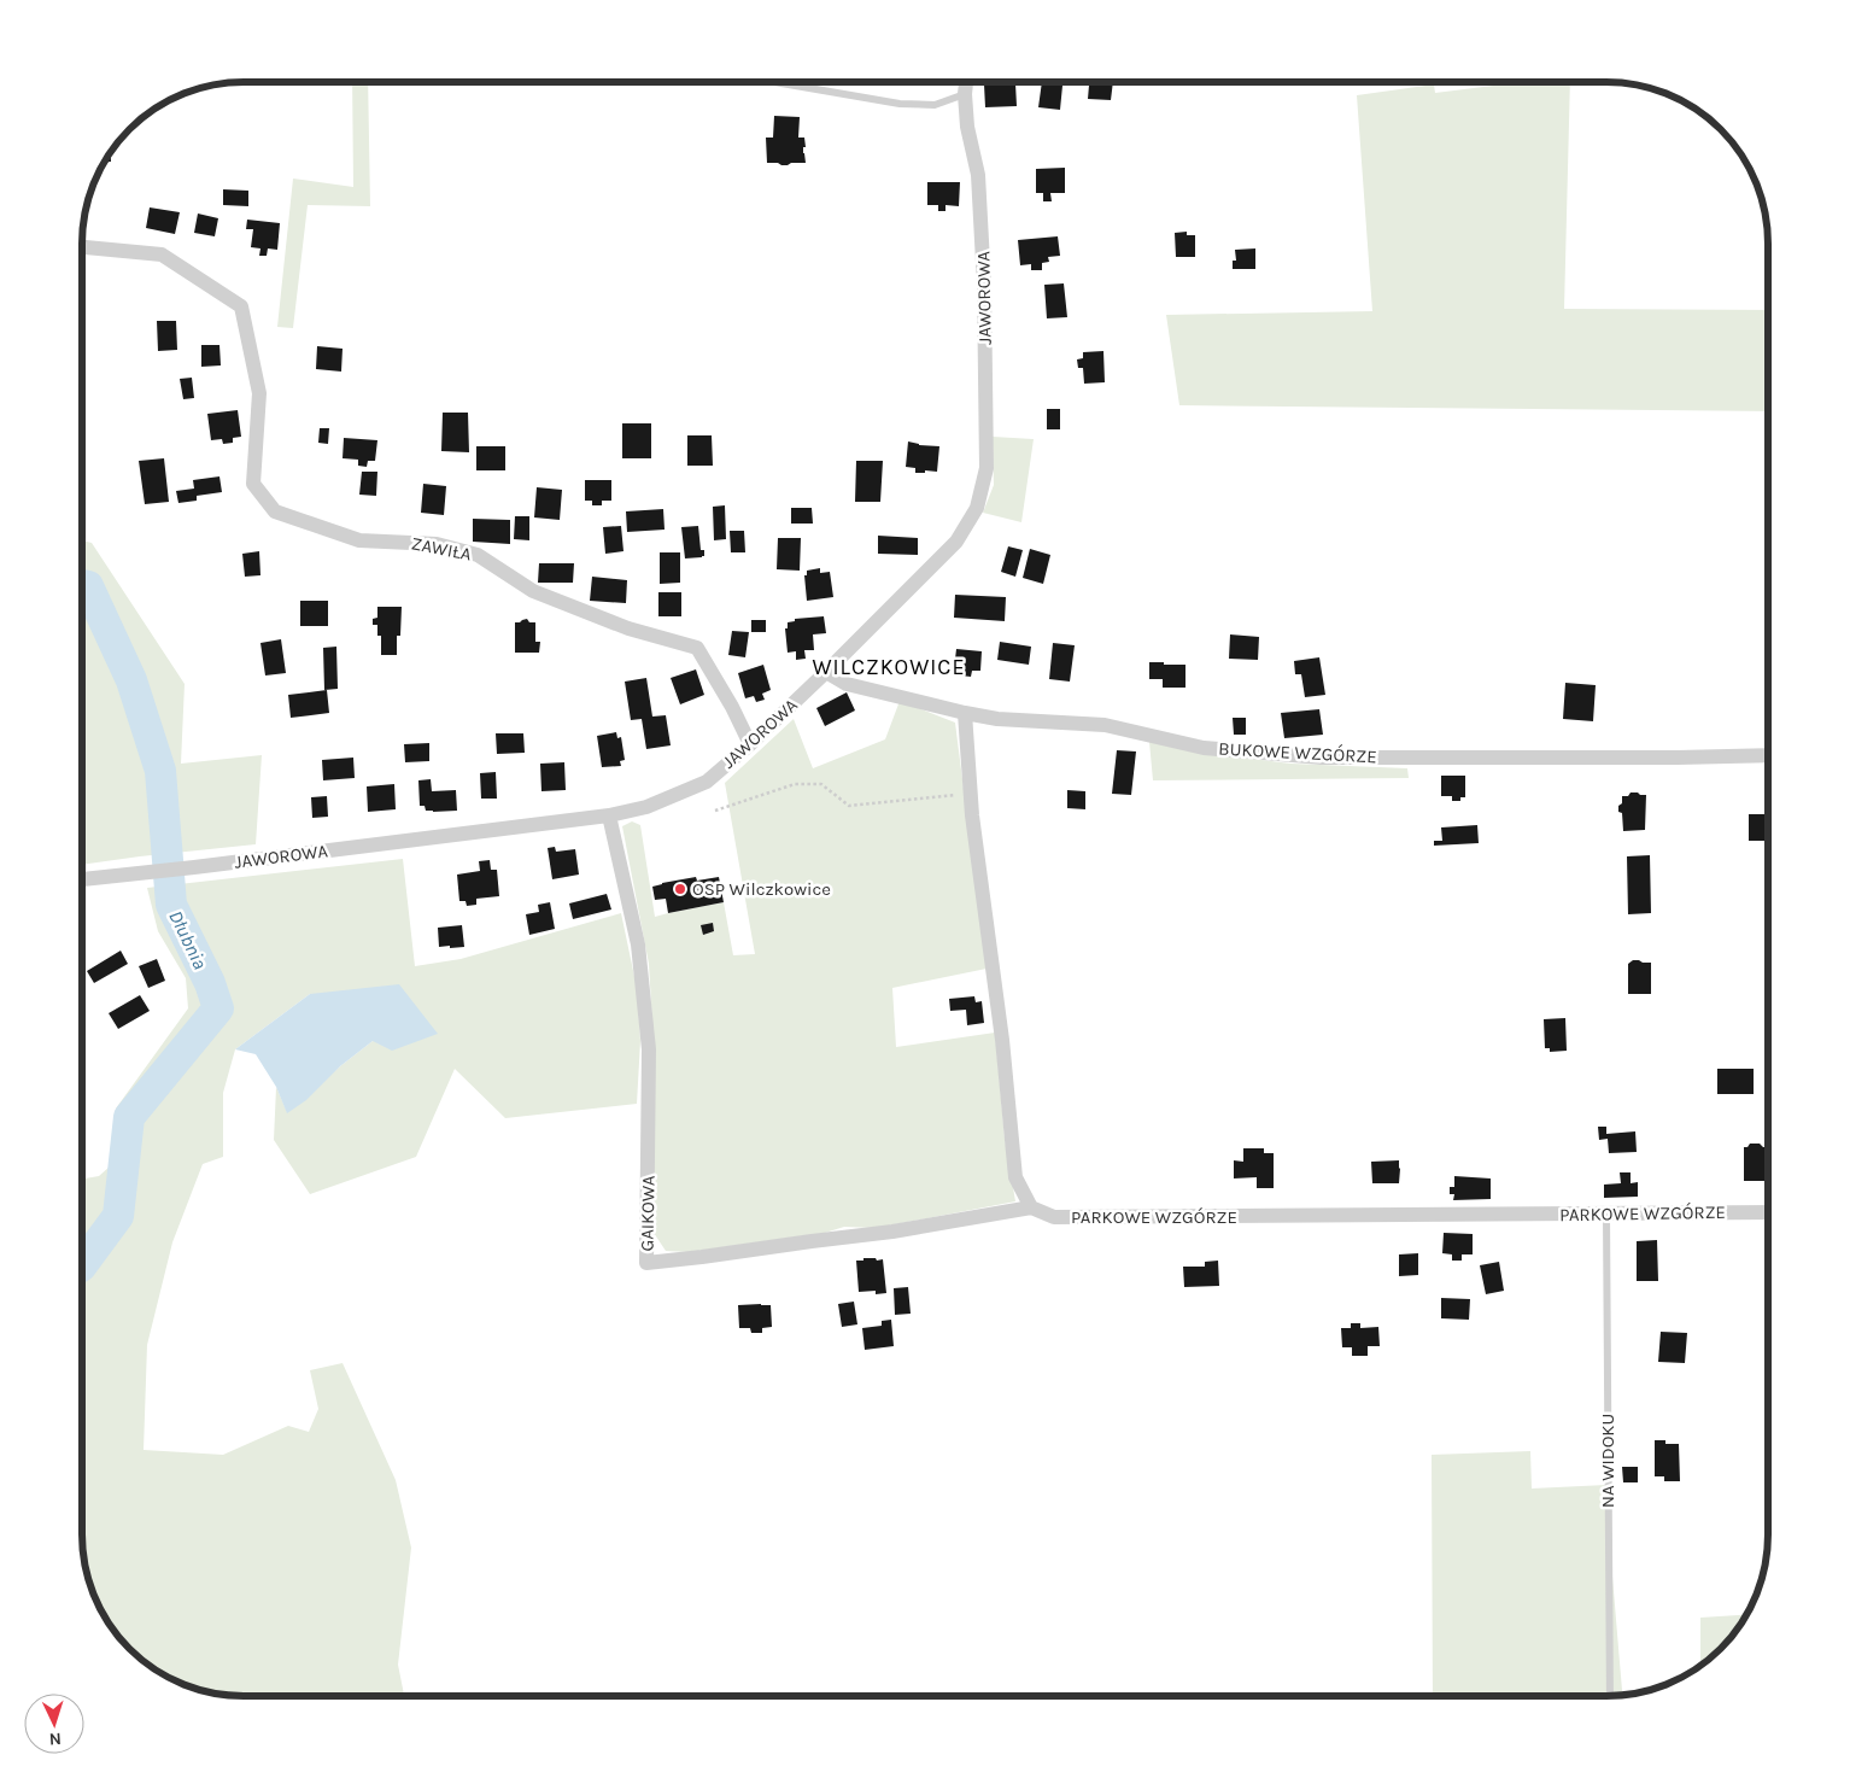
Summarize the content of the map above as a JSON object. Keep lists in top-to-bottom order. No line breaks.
{"streets":{"street":["JAWOROWA","ZAWIŁA","BUKOWE WZGÓRZE","GAIKOWA","PARKOWE WZGÓRZE"],"lane":["NA WIDOKU"]},"crossings":[["JAWOROWA","ZAWIŁA"],["JAWOROWA","BUKOWE WZGÓRZE"],["JAWOROWA","GAIKOWA"],["GAIKOWA","PARKOWE WZGÓRZE"],["PARKOWE WZGÓRZE","NA WIDOKU"]],"districts":["WILCZKOWICE"],"water":["Dłubnia"],"places":["OSP Wilczkowice"],"north":"bottom"}
